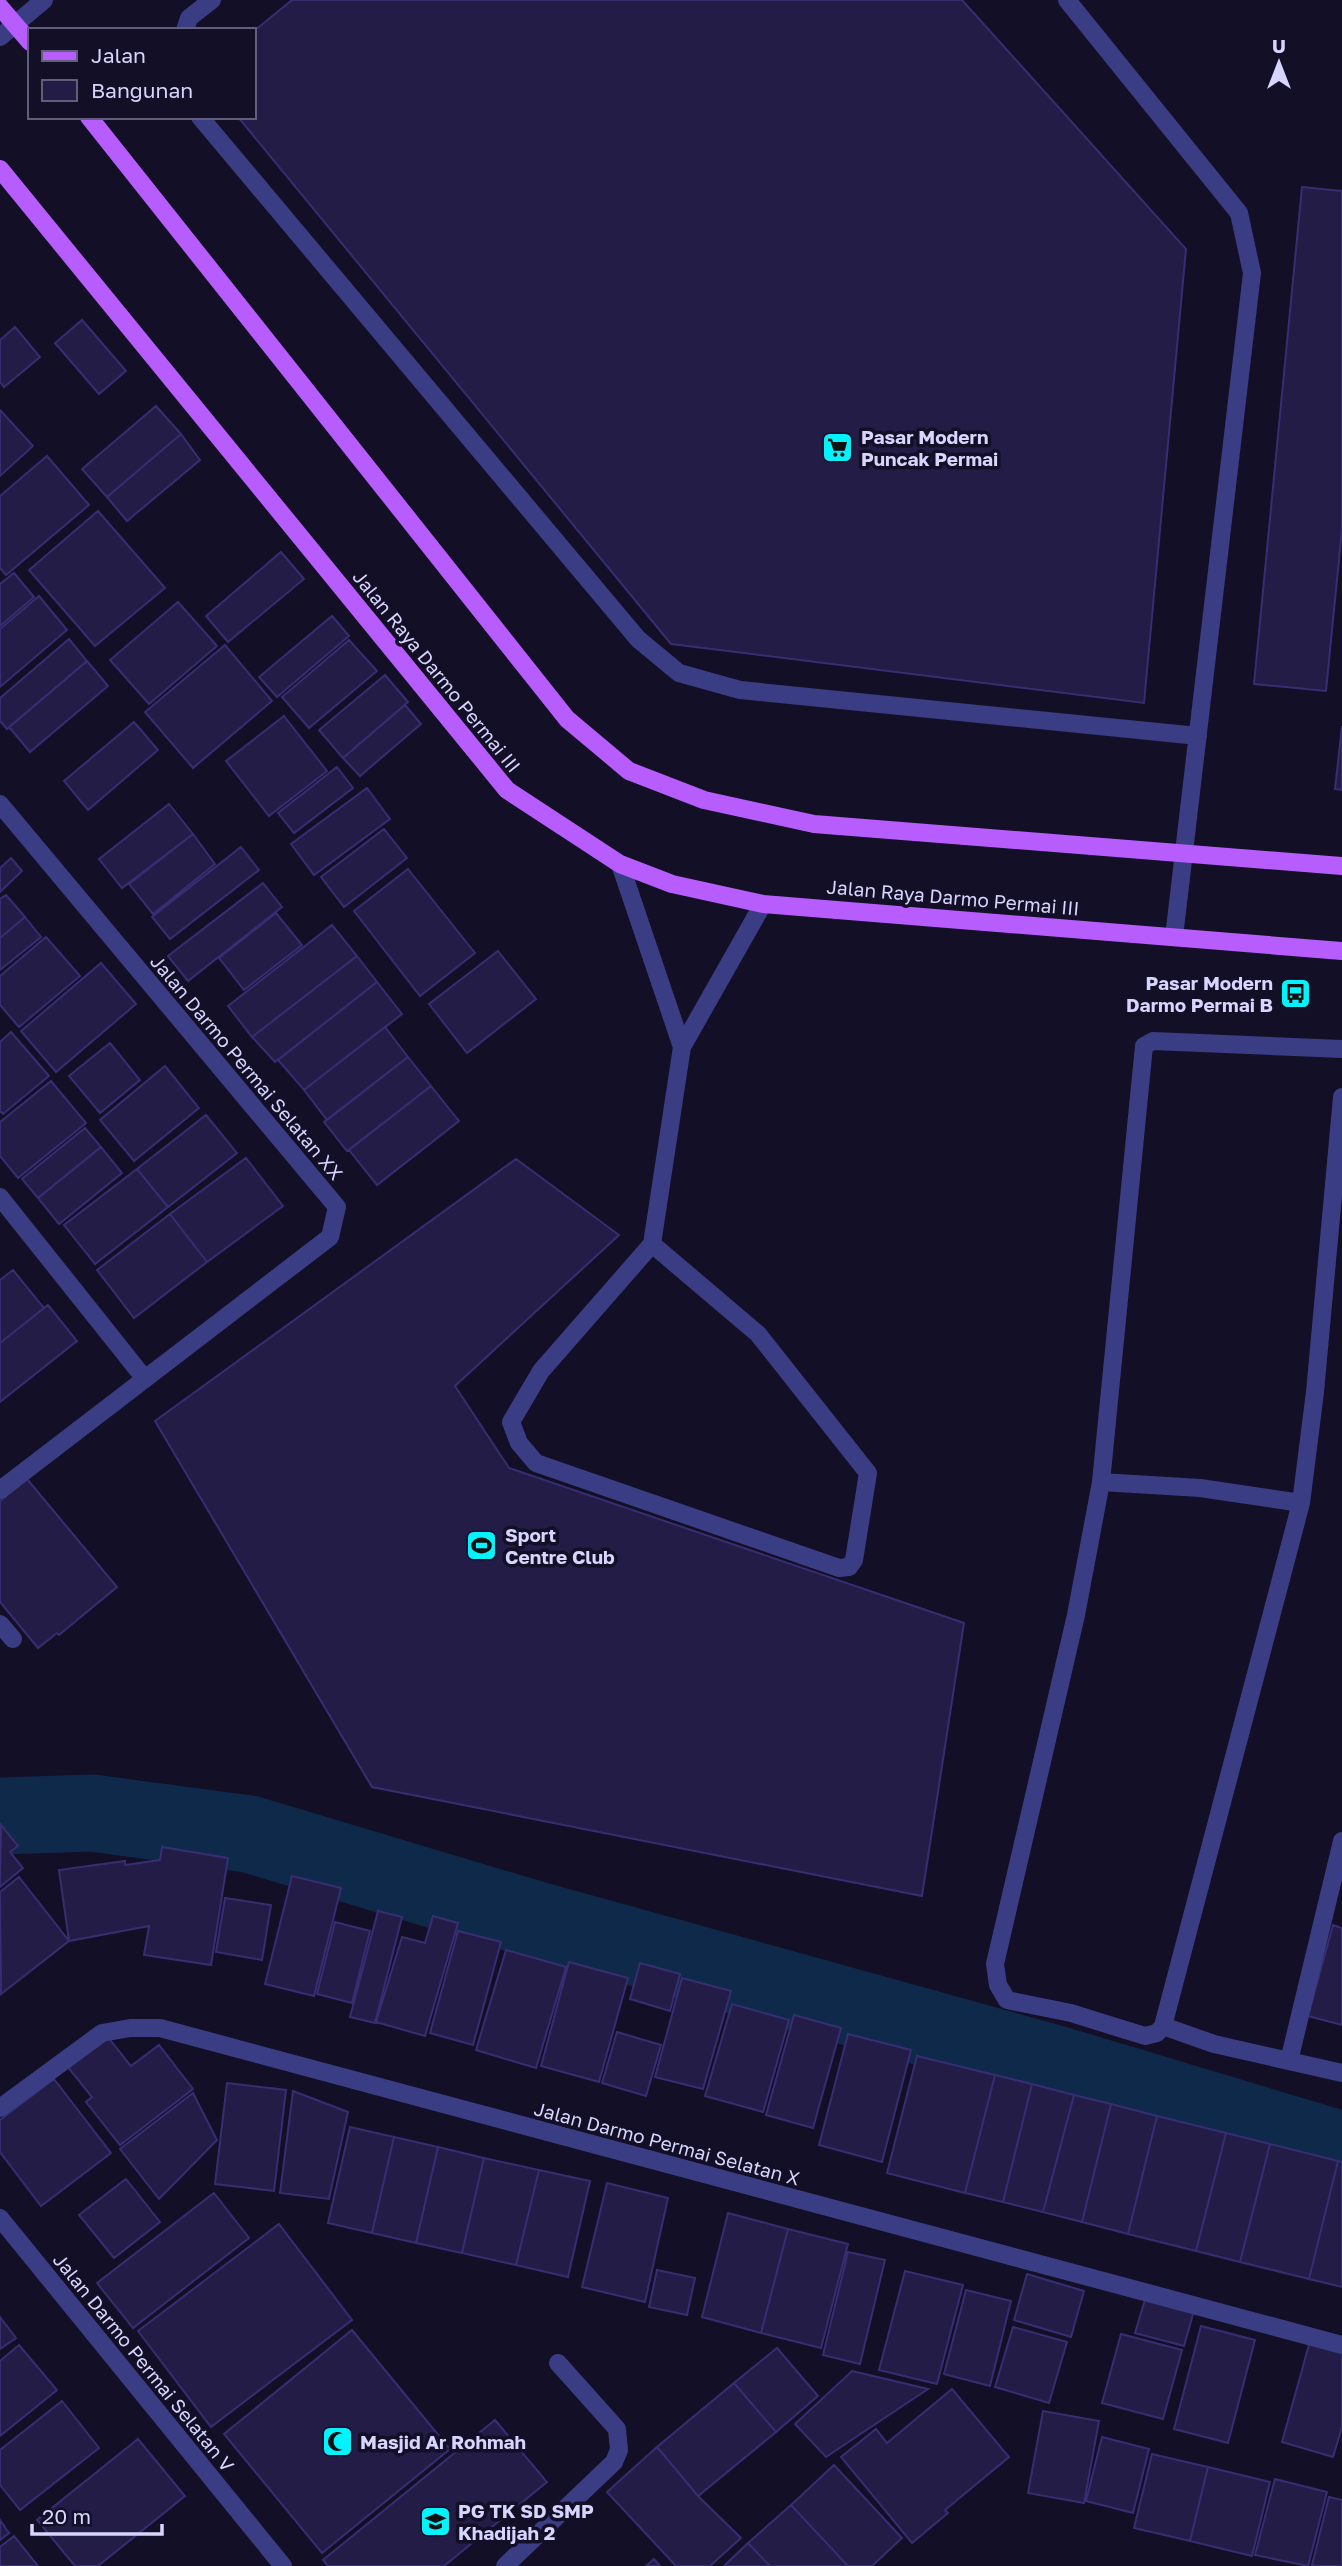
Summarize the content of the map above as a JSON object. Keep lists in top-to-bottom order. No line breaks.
{"streets":{"main road":["Jalan Raya Darmo Permai III"],"street":["Jalan Darmo Permai Selatan XX","Jalan Darmo Permai Selatan X","Jalan Darmo Permai Selatan V"]},"places":{"supermarket":["Pasar Modern Puncak Permai"],"bus stop":["Pasar Modern Darmo Permai B"],"sports":["Sport Centre Club"],"mosque":["Masjid Ar Rohmah"],"school or university":["PG TK SD SMP Khadijah 2"]},"legend":["Jalan","Bangunan"],"scale_bar":"20 m","north":"top"}
